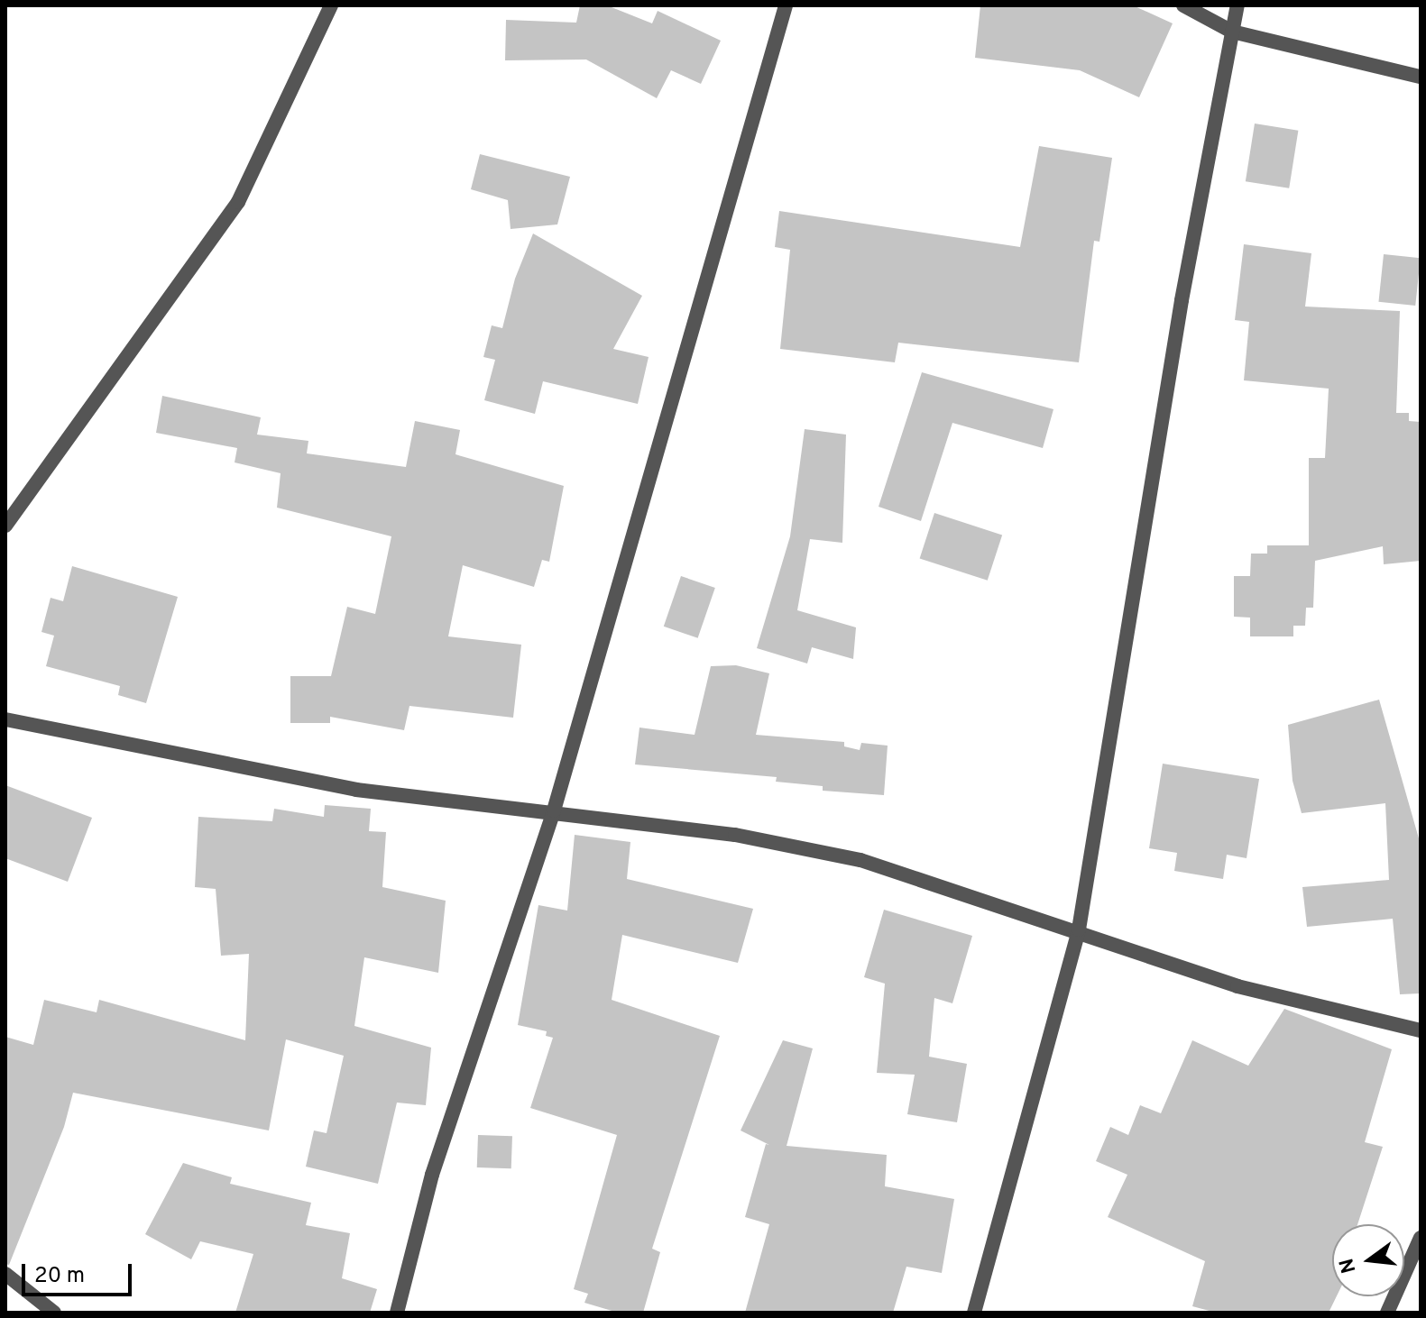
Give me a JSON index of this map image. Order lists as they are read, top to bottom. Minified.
{"scale_bar":"20 m","north":"left"}
